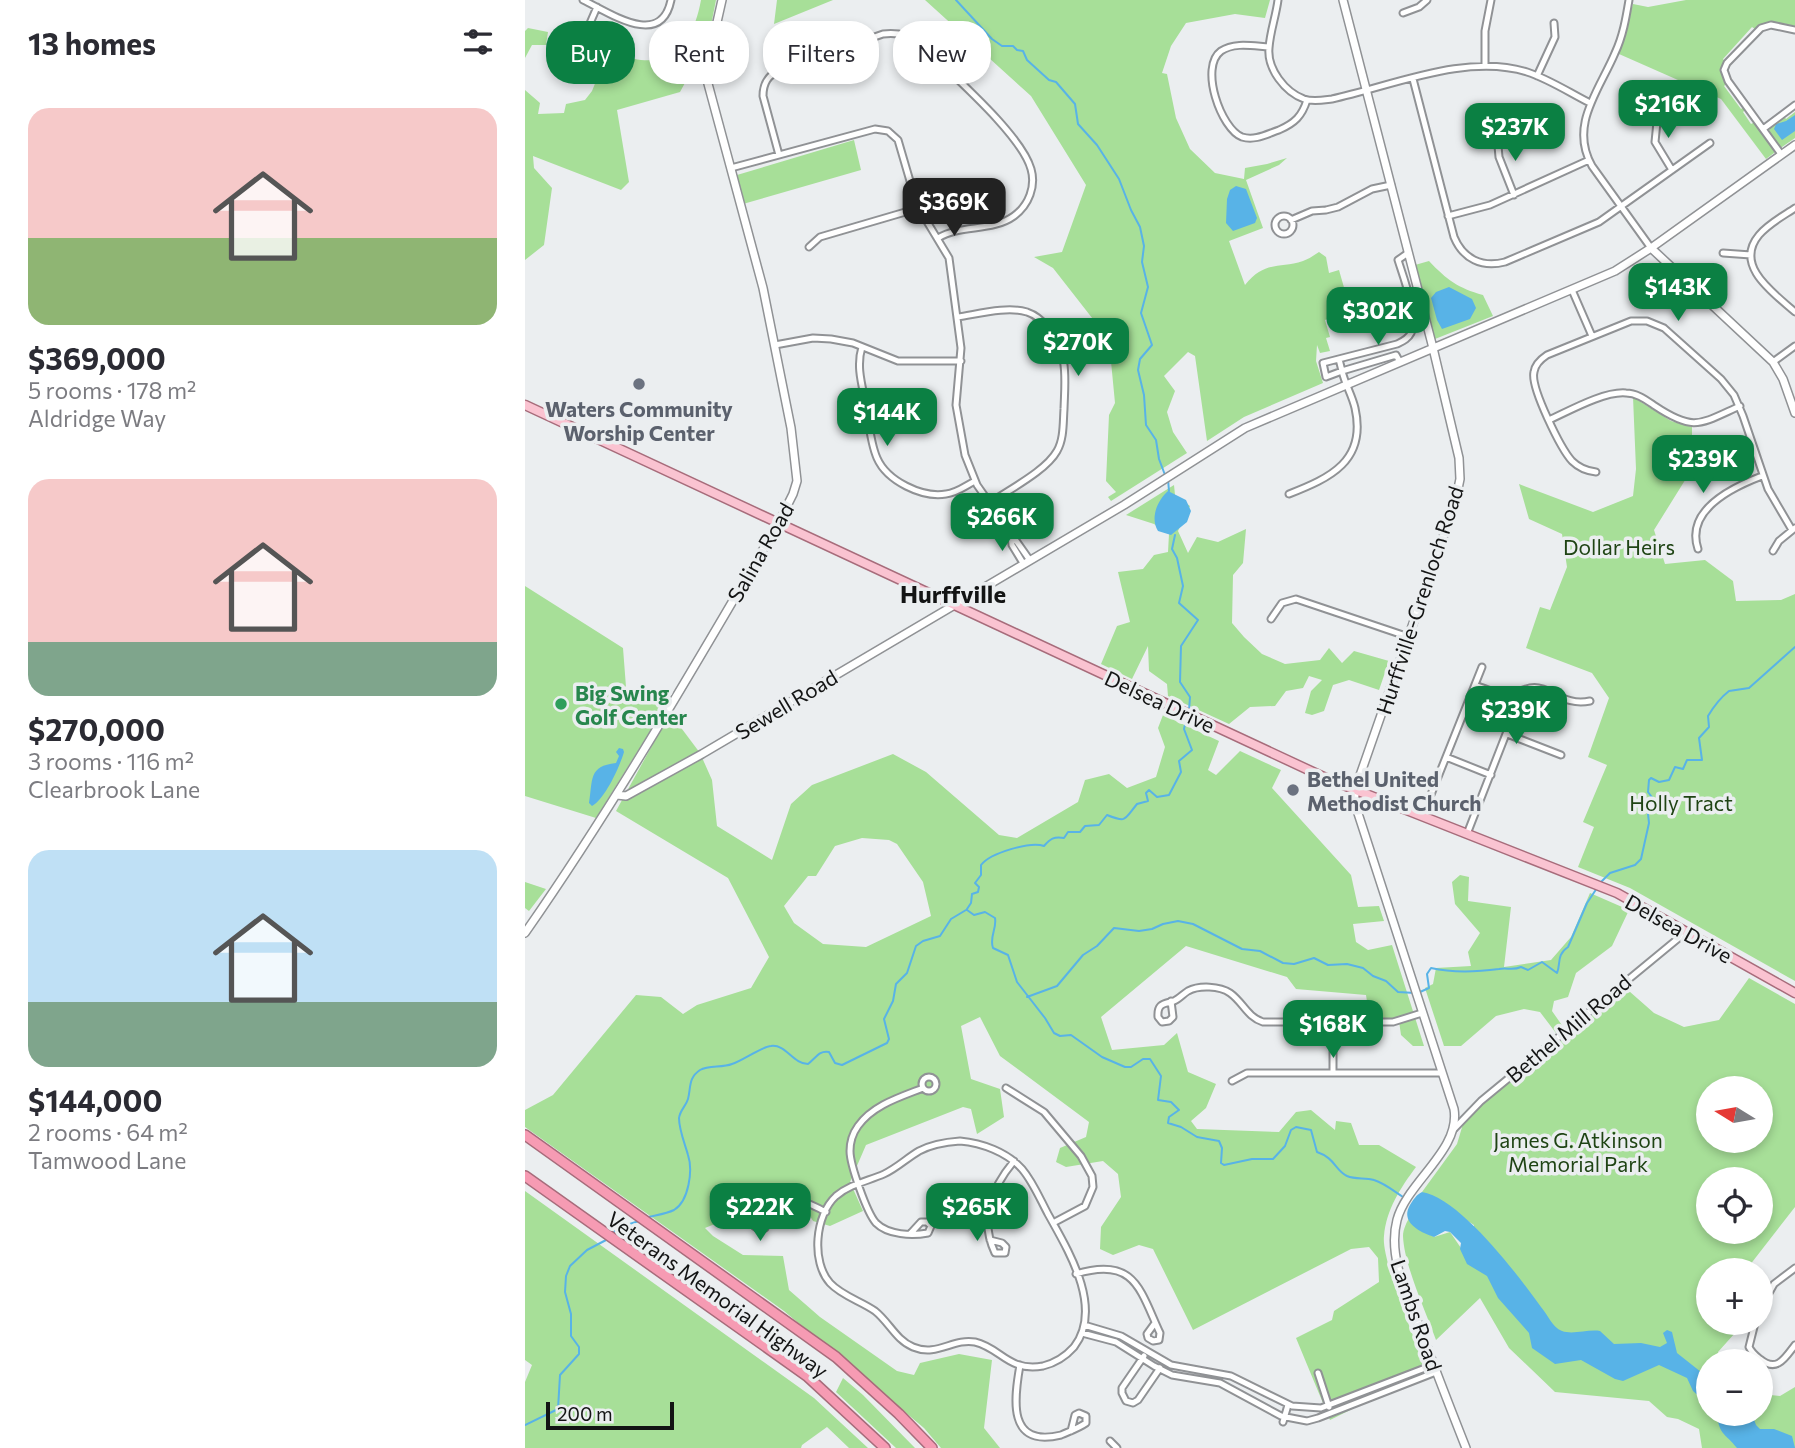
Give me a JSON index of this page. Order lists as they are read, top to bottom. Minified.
{"streets":{"highway":["Veterans Memorial Highway"],"main road":["Salina Road","Hurffville-Grenloch Road","Delsea Drive","Sewell Road","Lambs Road"],"street":["Bethel Mill Road"]},"crossings":[["Salina Road","Delsea Drive"],["Salina Road","Sewell Road"],["Hurffville-Grenloch Road","Delsea Drive"],["Hurffville-Grenloch Road","Sewell Road"],["Delsea Drive","Sewell Road"],["Delsea Drive","Bethel Mill Road"],["Bethel Mill Road","Lambs Road"]],"districts":["Hurffville"],"parks":["Dollar Heirs","Holly Tract","James G. Atkinson Memorial Park"],"places":["Waters Community Worship Center","Big Swing Golf Center","Bethel United Methodist Church"],"scale_bar":"200 m","north":"left","page":{"heading":"13 homes","chip":["Buy","Rent","Filters","New"],"price":["$216K","$237K","$369K","$143K","$302K","$270K","$144K","$239K","$266K","$239K","$168K","$222K","$265K"],"list":[{"name":"$369,000","note":"5 rooms · 178 m² · Aldridge Way"},{"name":"$270,000","note":"3 rooms · 116 m² · Clearbrook Lane"},{"name":"$144,000","note":"2 rooms · 64 m² · Tamwood Lane"}],"map_buttons":["+","−"],"scale":"200 m"}}
